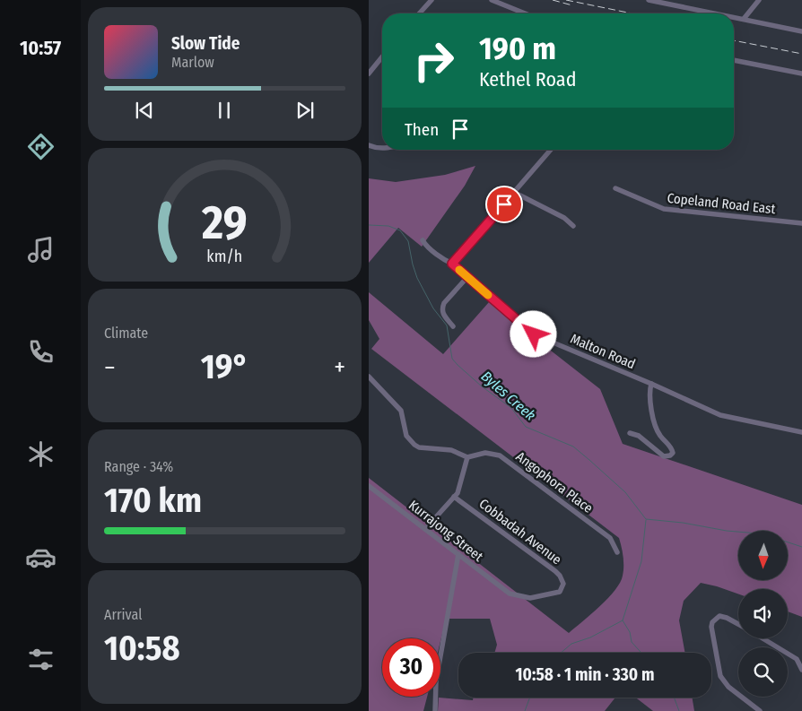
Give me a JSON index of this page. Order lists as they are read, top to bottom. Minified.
{"streets":{"street":["Copeland Road East","Malton Road","Angophora Place","Kurrajong Street","Cobbadah Avenue"]},"crossings":[["Kurrajong Street","Cobbadah Avenue"]],"water":["Byles Creek"],"north":"bottom","page":{"tabs":"10:57","turn":["190 m","Kethel Road"],"song":["Slow Tide","Marlow"],"then":"Then","tile":["Climate",["Range · 34%","170 km"],["Arrival","10:58"]],"heat":["−","19°","+"],"limit":"30","trip":"10:58 · 1 min · 330 m","gauge":["29","km/h"]}}
